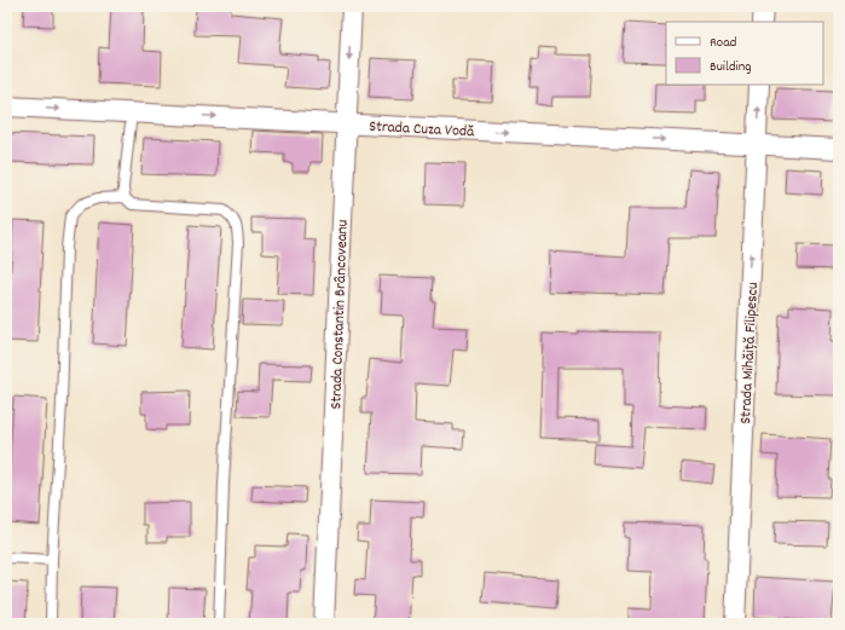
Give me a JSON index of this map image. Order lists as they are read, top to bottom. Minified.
{"streets":{"street":["Strada Cuza Vodă","Strada Constantin Brâncoveanu","Strada Mihăiță Filipescu"]},"crossings":[["Strada Cuza Vodă","Strada Constantin Brâncoveanu"],["Strada Cuza Vodă","Strada Mihăiță Filipescu"]],"one_way":["Strada Cuza Vodă","Strada Mihăiță Filipescu"],"legend":["Road","Building"]}
